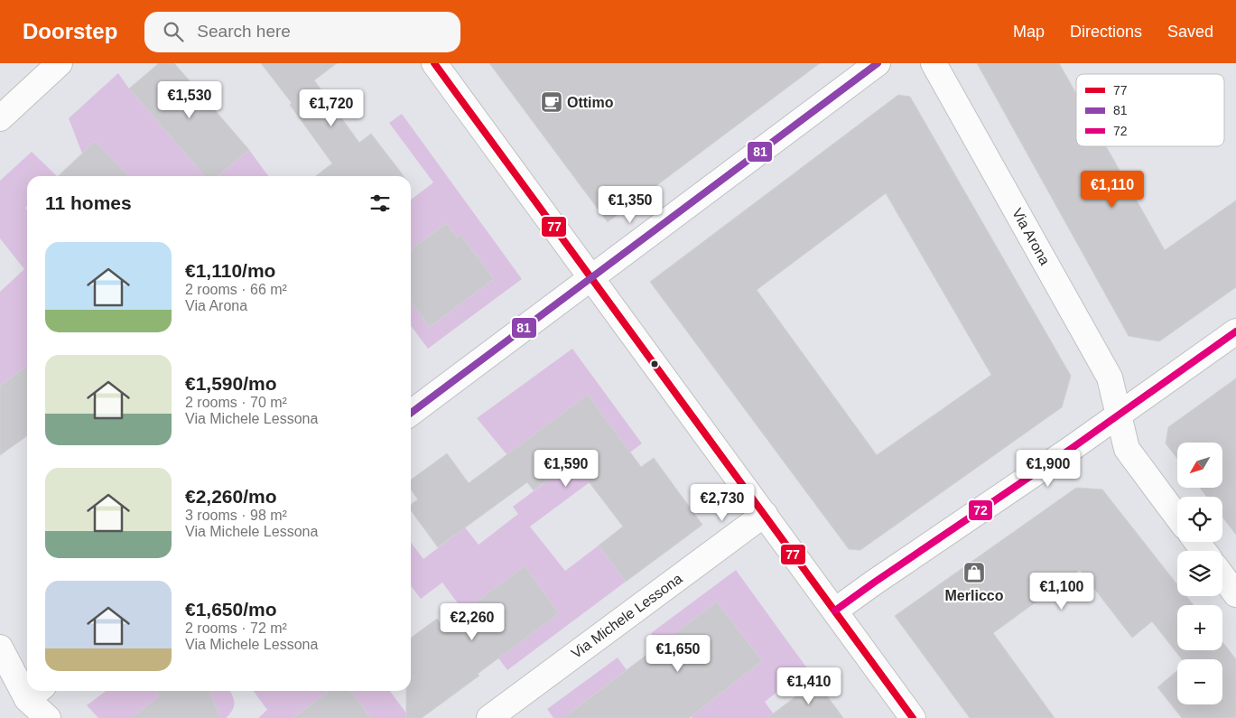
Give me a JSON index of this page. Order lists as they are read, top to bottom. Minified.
{"streets":{"street":["Via Arona","Via Michele Lessona"]},"places":{"cafe":["Ottimo"],"shop":["Merlicco"]},"lines":["transit line 77","transit line 81","transit line 72"],"legend":["77","81","72"],"north":"bottom left","page":{"header":"Doorstep","search":"Search here","nav":["Map","Directions","Saved"],"price":["€1,530","€1,720","€1,110","€1,350","€1,590","€1,900","€2,730","€1,100","€2,260","€1,650","€1,410"],"heading":"11 homes","list":[{"name":"€1,110/mo","note":"2 rooms · 66 m² · Via Arona"},{"name":"€1,590/mo","note":"2 rooms · 70 m² · Via Michele Lessona"},{"name":"€2,260/mo","note":"3 rooms · 98 m² · Via Michele Lessona"},{"name":"€1,650/mo","note":"2 rooms · 72 m² · Via Michele Lessona"}],"map_buttons":["+","−"]}}
